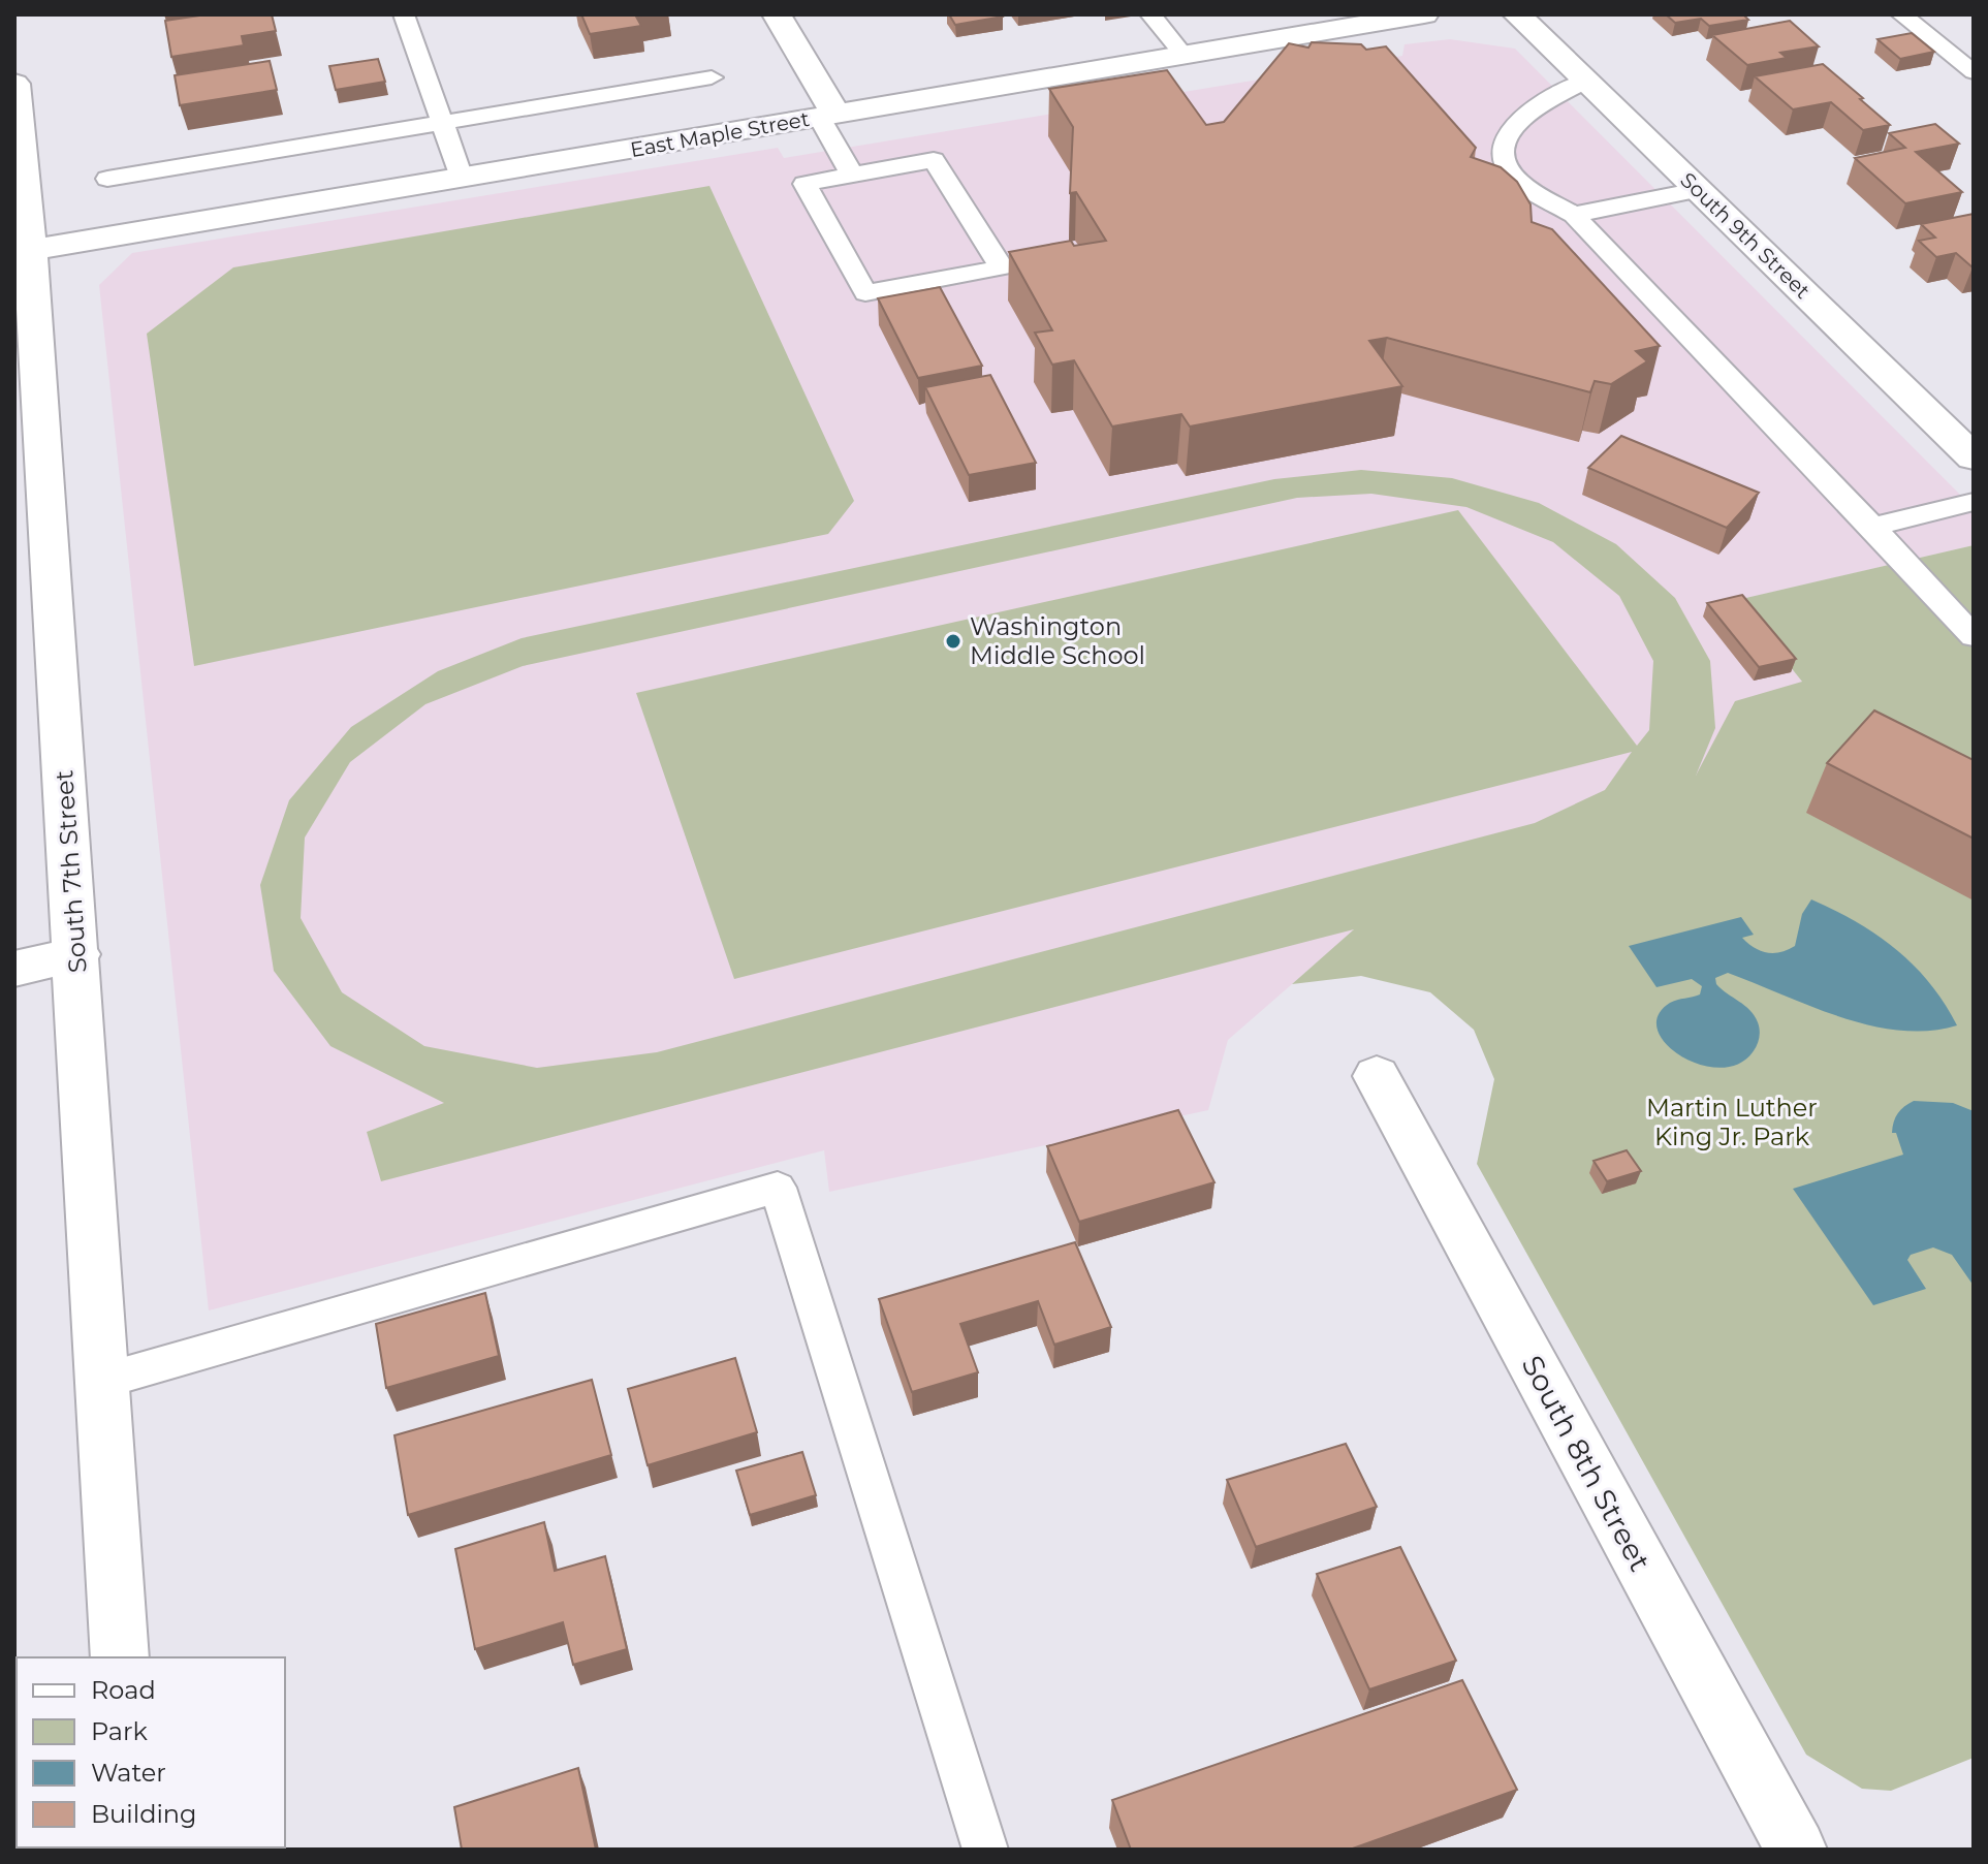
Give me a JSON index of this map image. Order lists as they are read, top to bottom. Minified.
{"streets":{"street":["East Maple Street","South 9th Street","South 7th Street","South 8th Street"]},"crossings":[["East Maple Street","South 7th Street"]],"parks":["Martin Luther King Jr. Park"],"places":["Washington Middle School"],"legend":["Road","Park","Water","Building"]}
